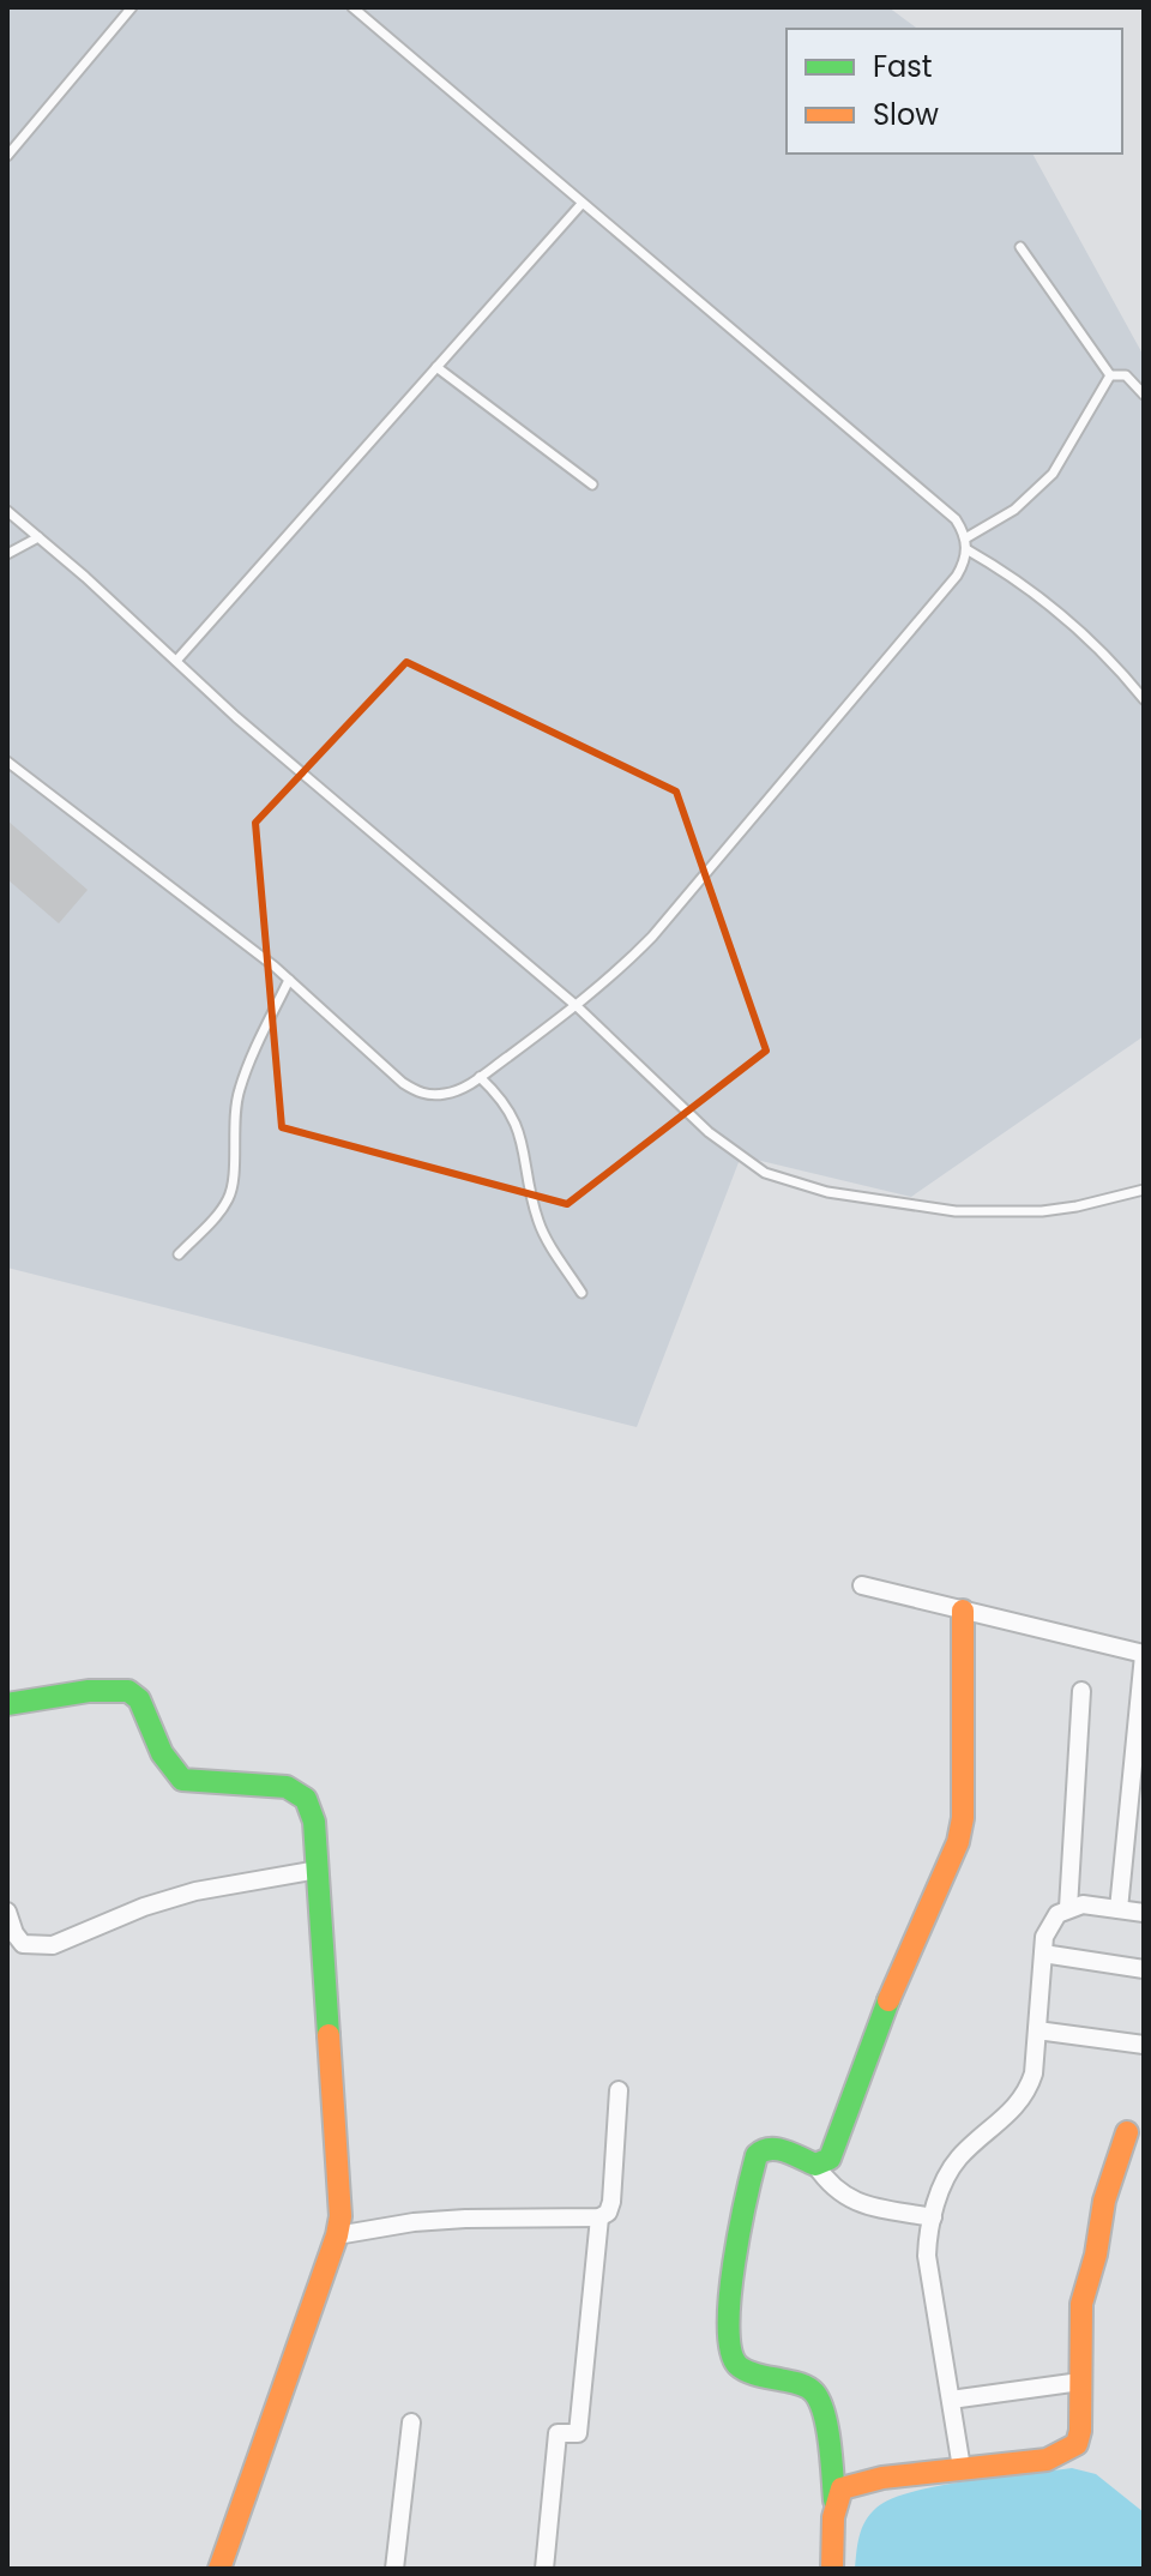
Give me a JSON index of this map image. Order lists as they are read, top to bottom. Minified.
{"legend":["Fast","Slow"]}
